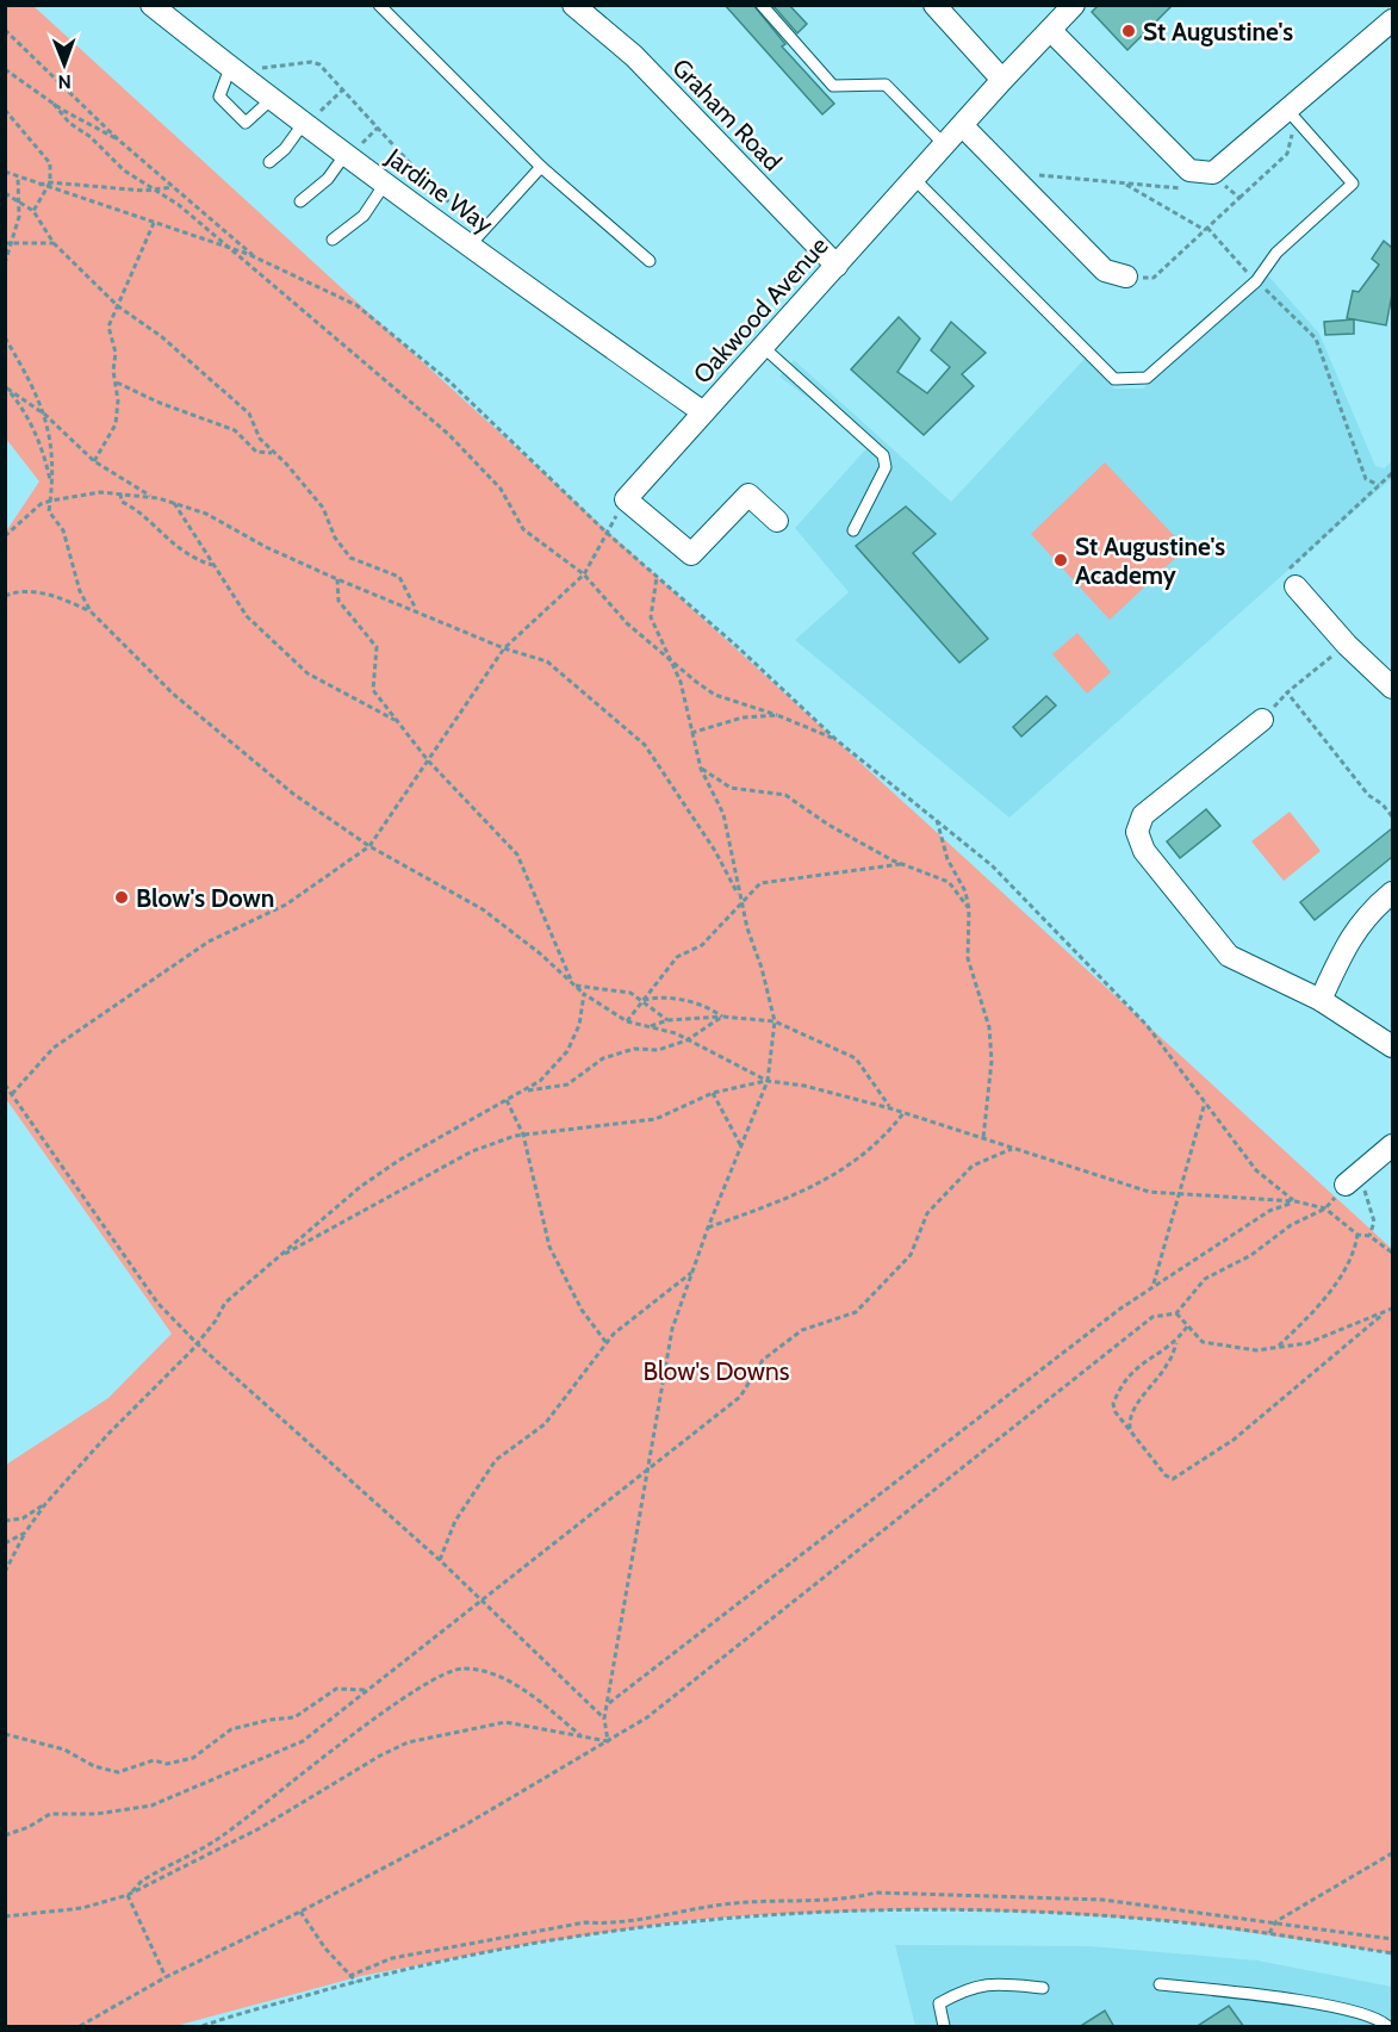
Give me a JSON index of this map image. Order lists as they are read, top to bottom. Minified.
{"streets":{"street":["Graham Road","Jardine Way","Oakwood Avenue"]},"crossings":[["Graham Road","Oakwood Avenue"],["Jardine Way","Oakwood Avenue"]],"parks":["Blow's Downs"],"places":["St Augustine's","St Augustine's Academy","Blow's Down"],"north":"bottom"}
